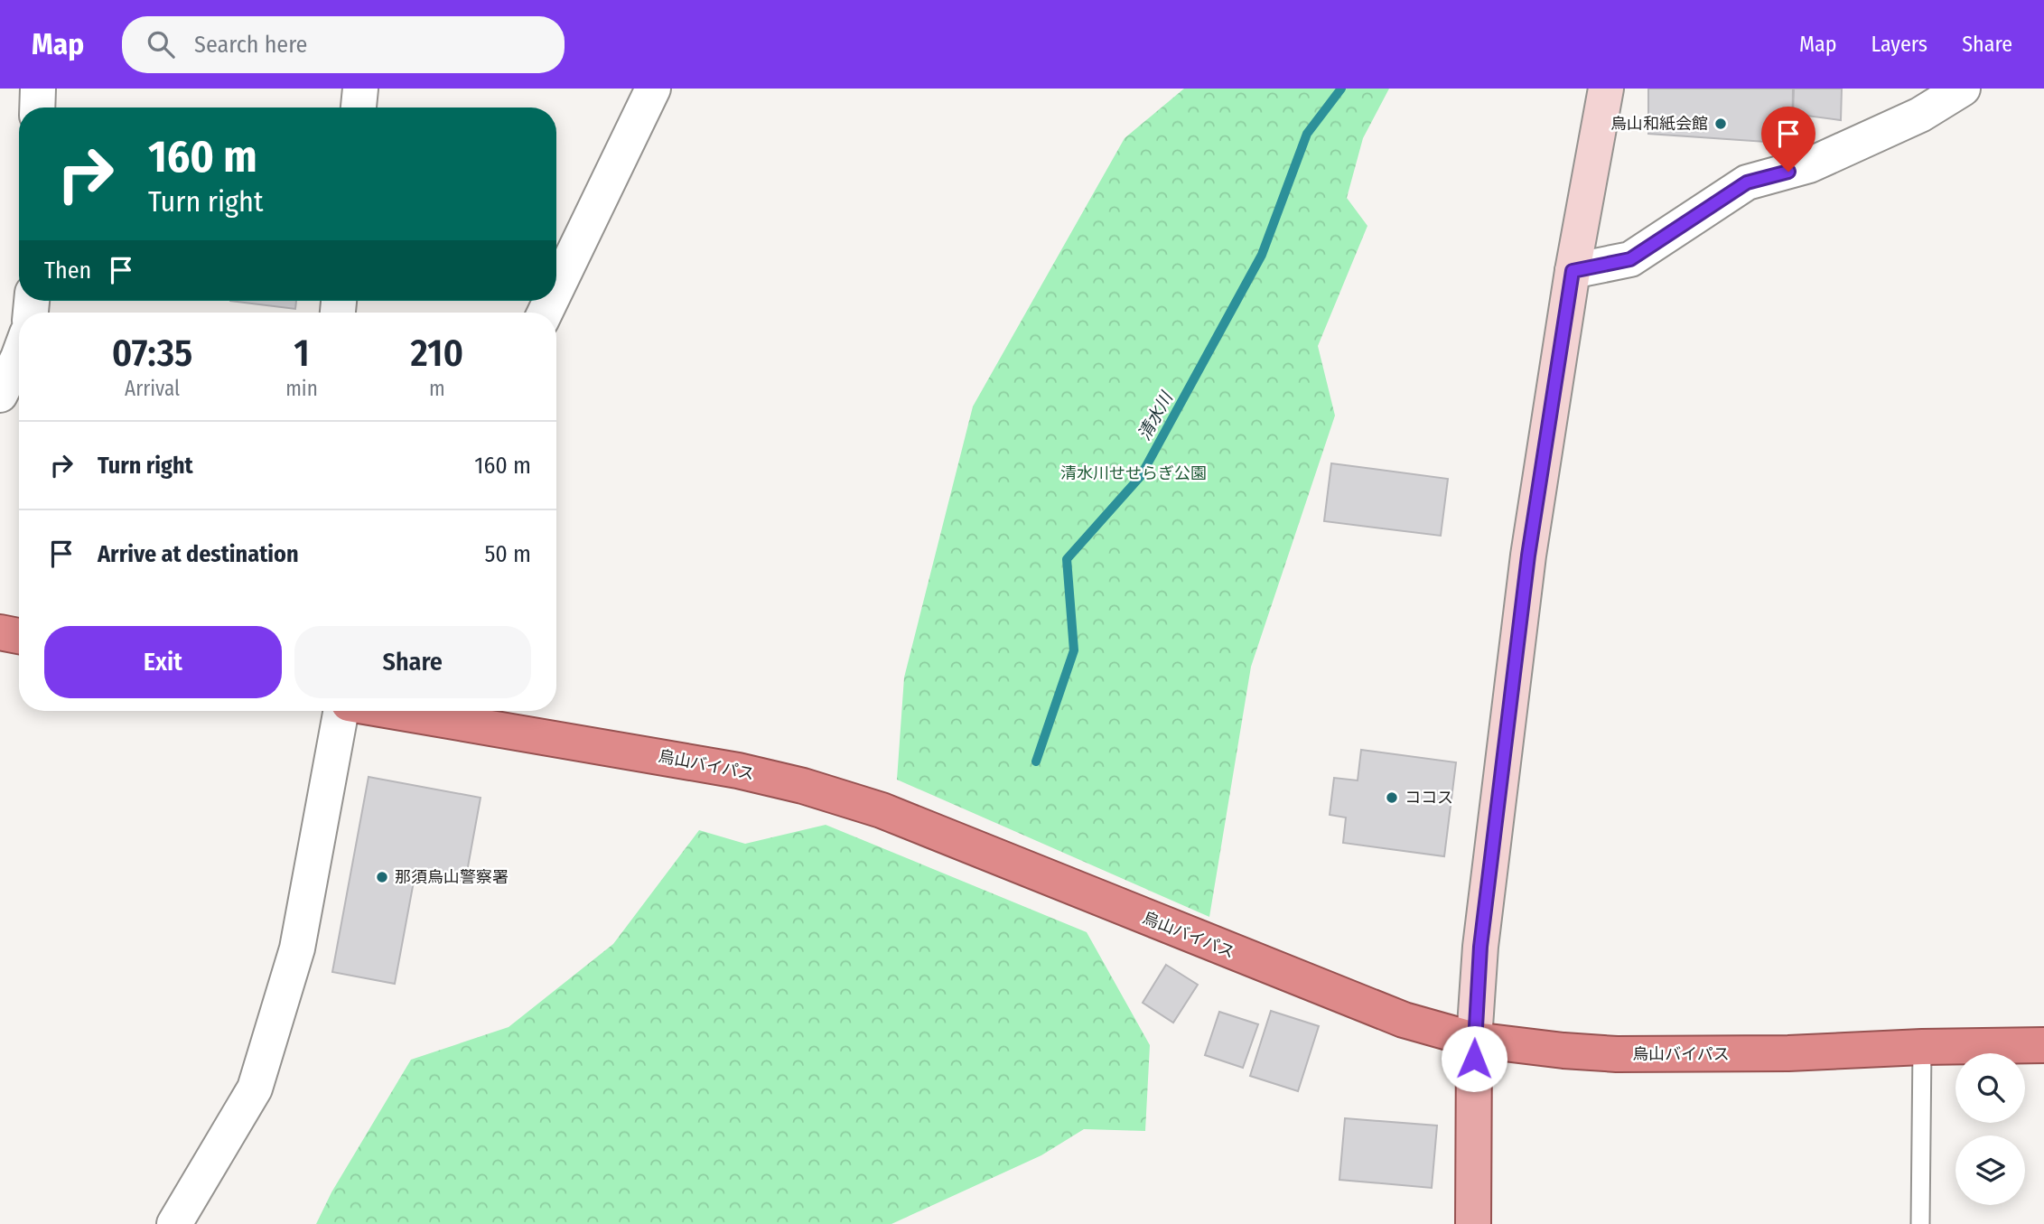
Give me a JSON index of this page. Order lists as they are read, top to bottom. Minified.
{"streets":{"highway":["烏山バイパス"]},"water":["清水川"],"parks":["清水川せせらぎ公園"],"places":["烏山和紙会館","ココス","那須烏山警察署"],"page":{"header":"Map","search":"Search here","nav":["Map","Layers","Share"],"turn":["160 m","Turn right"],"then":"Then","eta":["07:35","Arrival","1","min","210","m"],"list":[{"name":"Turn right","value":"160 m"},{"name":"Arrive at destination","value":"50 m"}],"buttons":["Exit","Share"]}}
